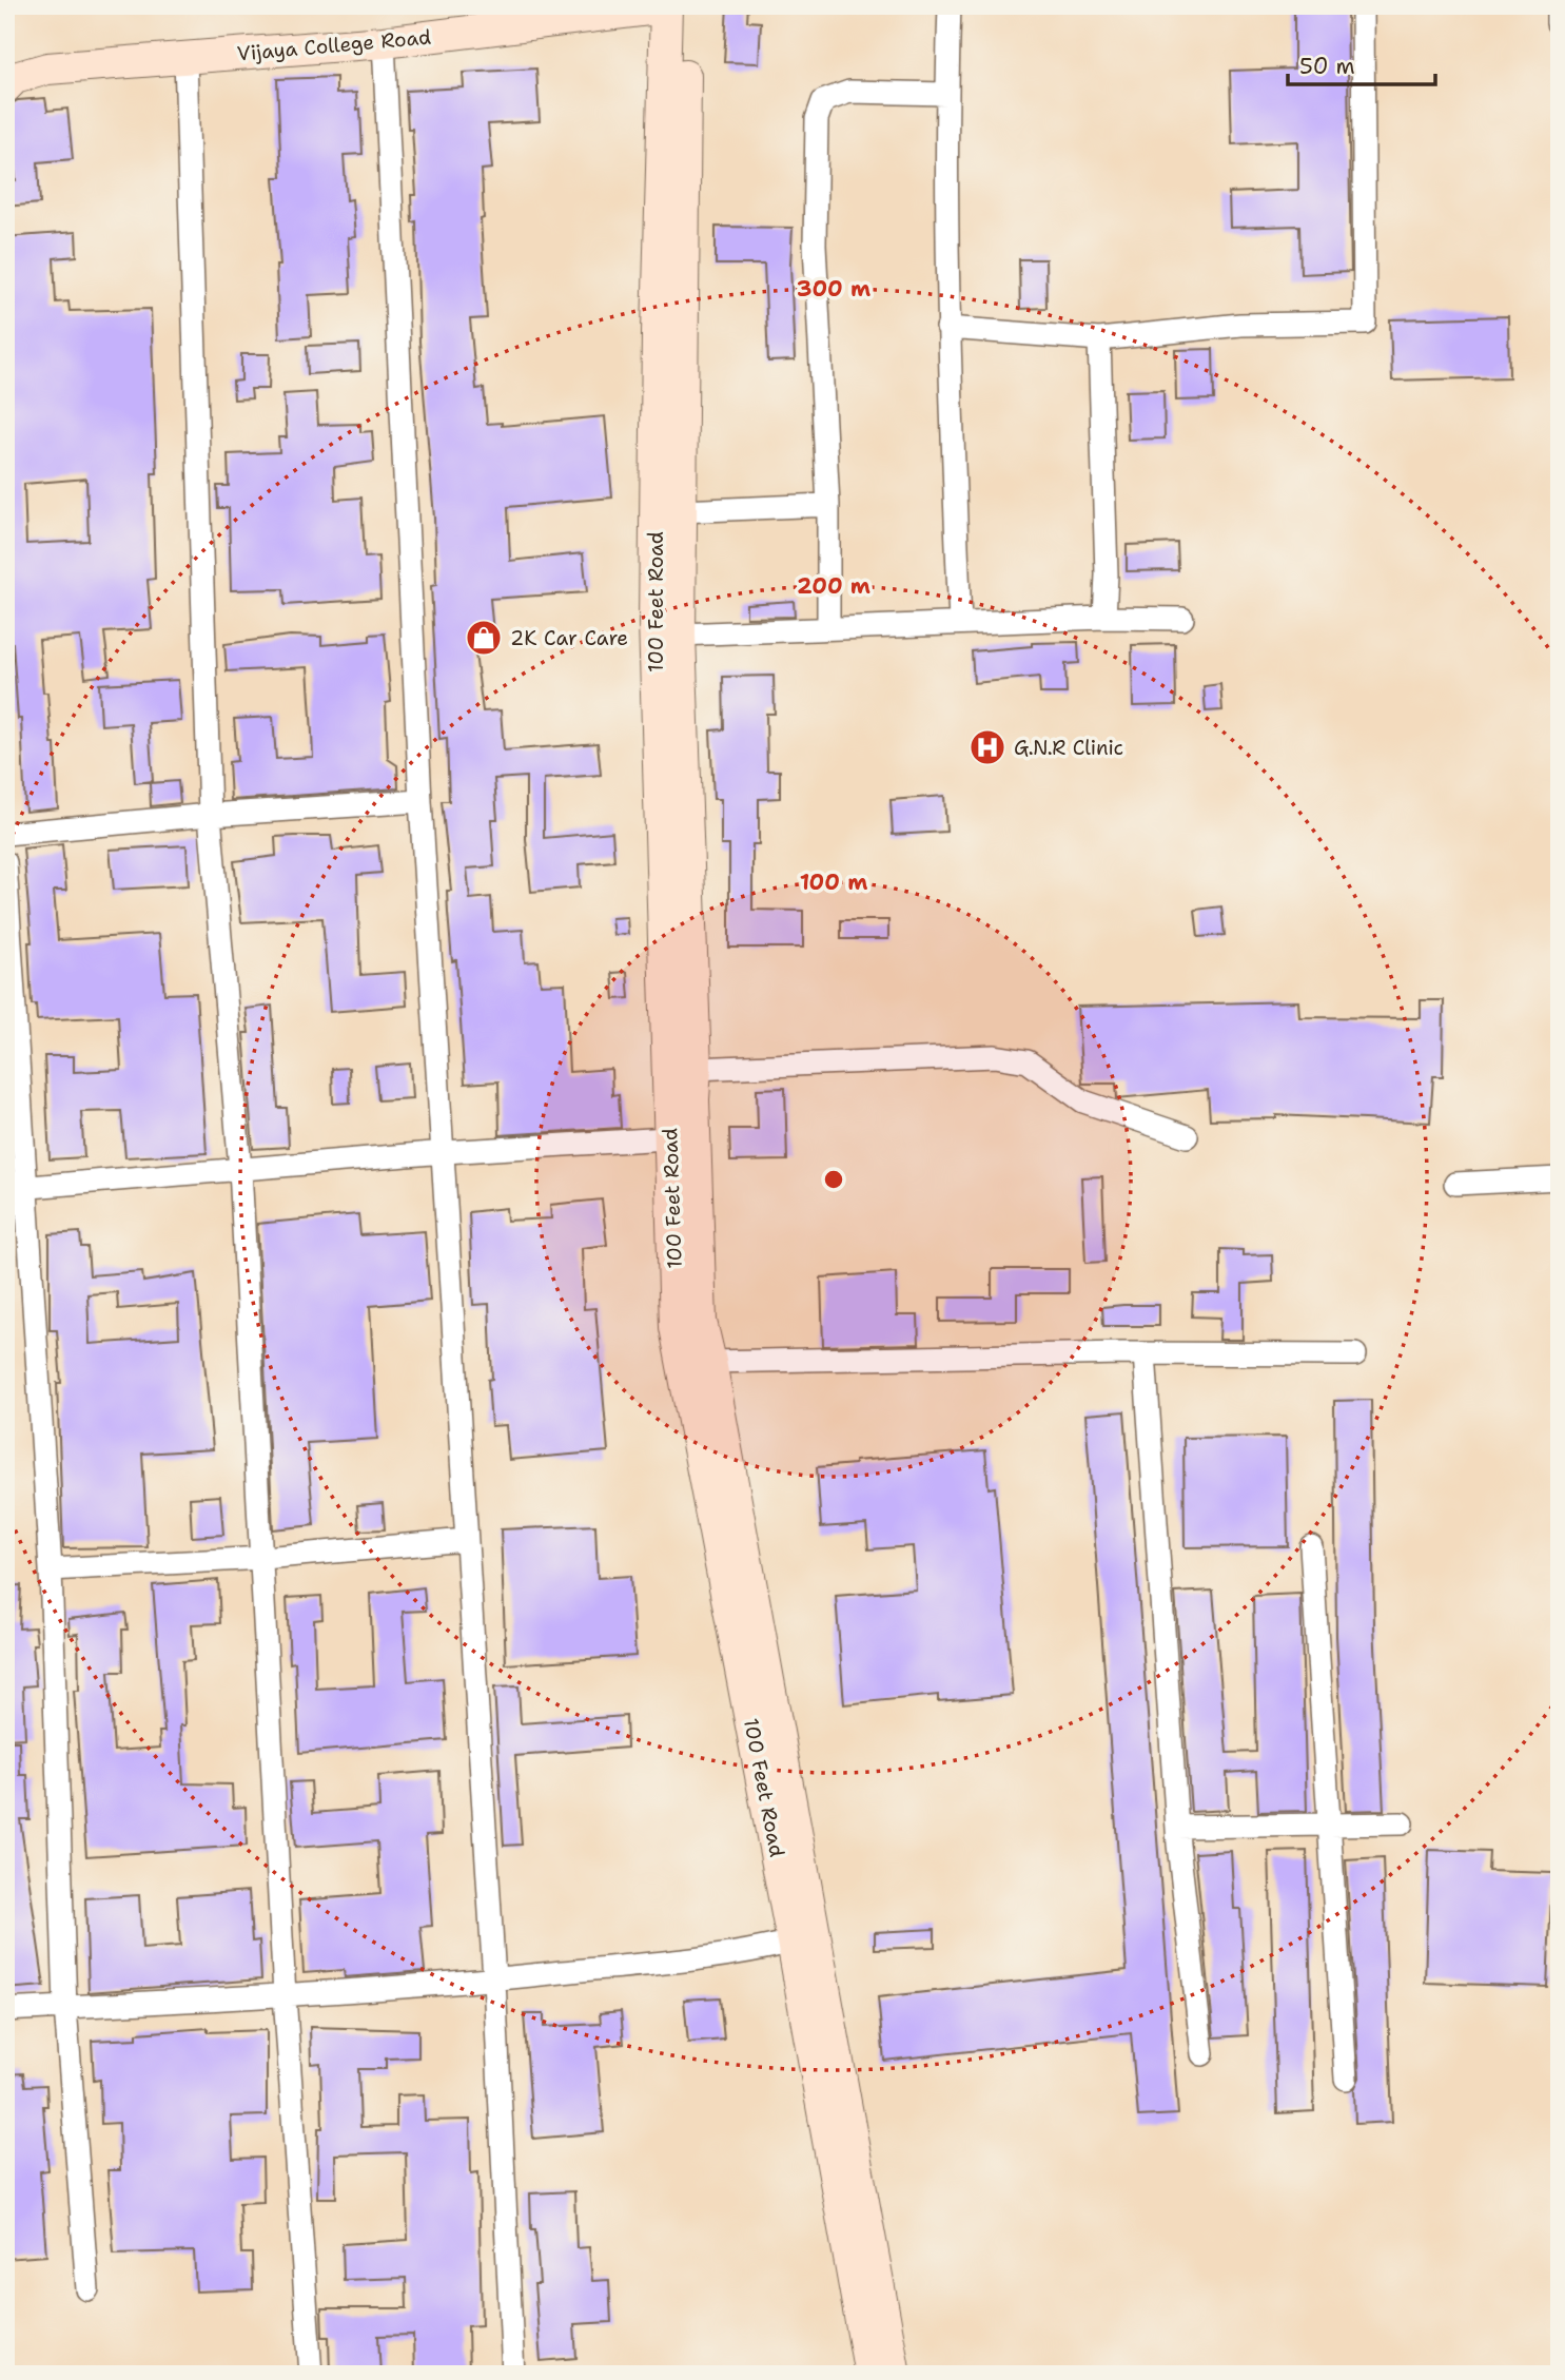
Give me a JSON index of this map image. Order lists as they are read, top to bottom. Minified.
{"streets":{"street":["Vijaya College Road","100 Feet Road"]},"crossings":[["Vijaya College Road","100 Feet Road"]],"places":{"shop":["2K Car Care"],"hospital":["G.N.R Clinic"]},"scale_bar":"50 m","rings":["300 m","200 m","100 m"]}
